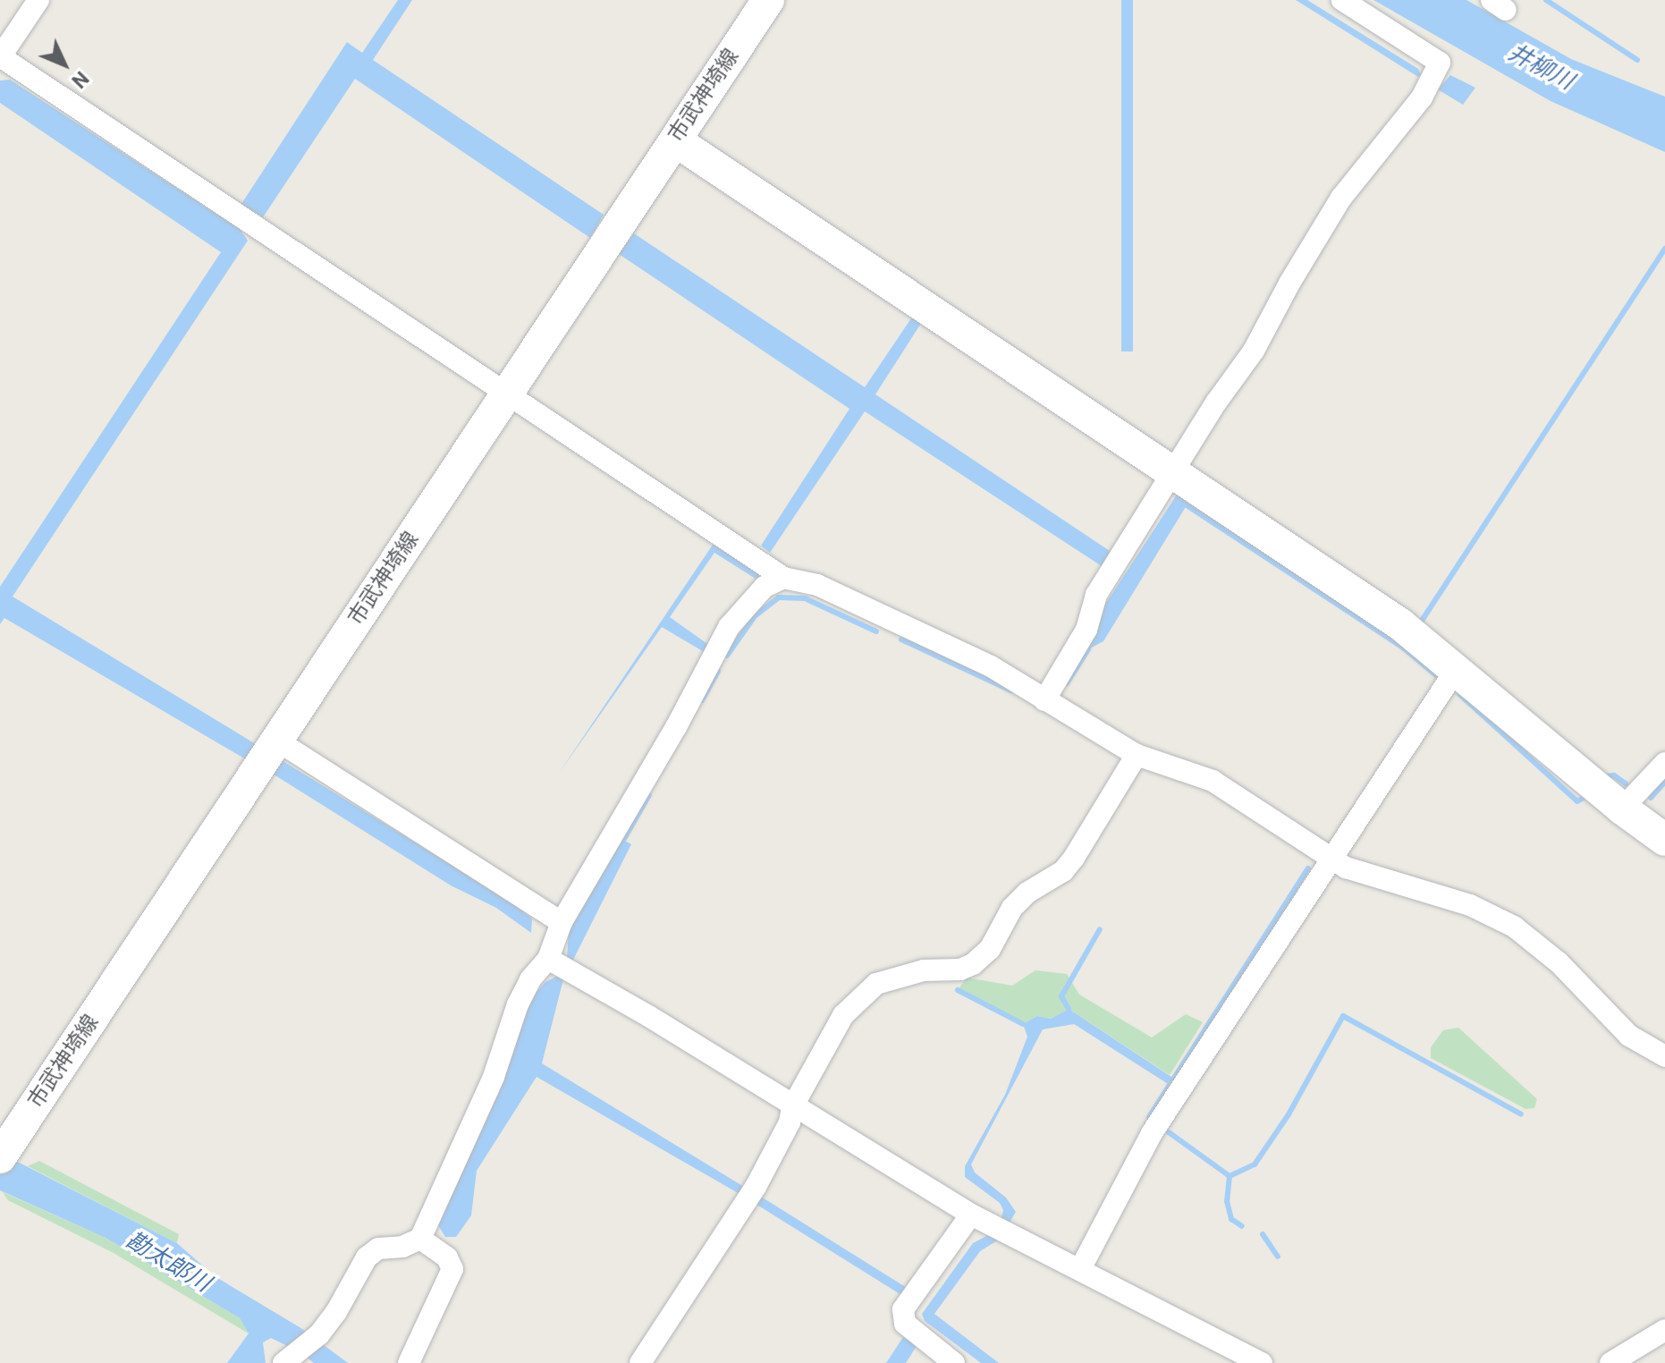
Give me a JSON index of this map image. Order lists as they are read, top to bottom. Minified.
{"streets":{"main road":["市武神埼線"]},"water":["井柳川","勘太郎川"],"north":"bottom right"}
